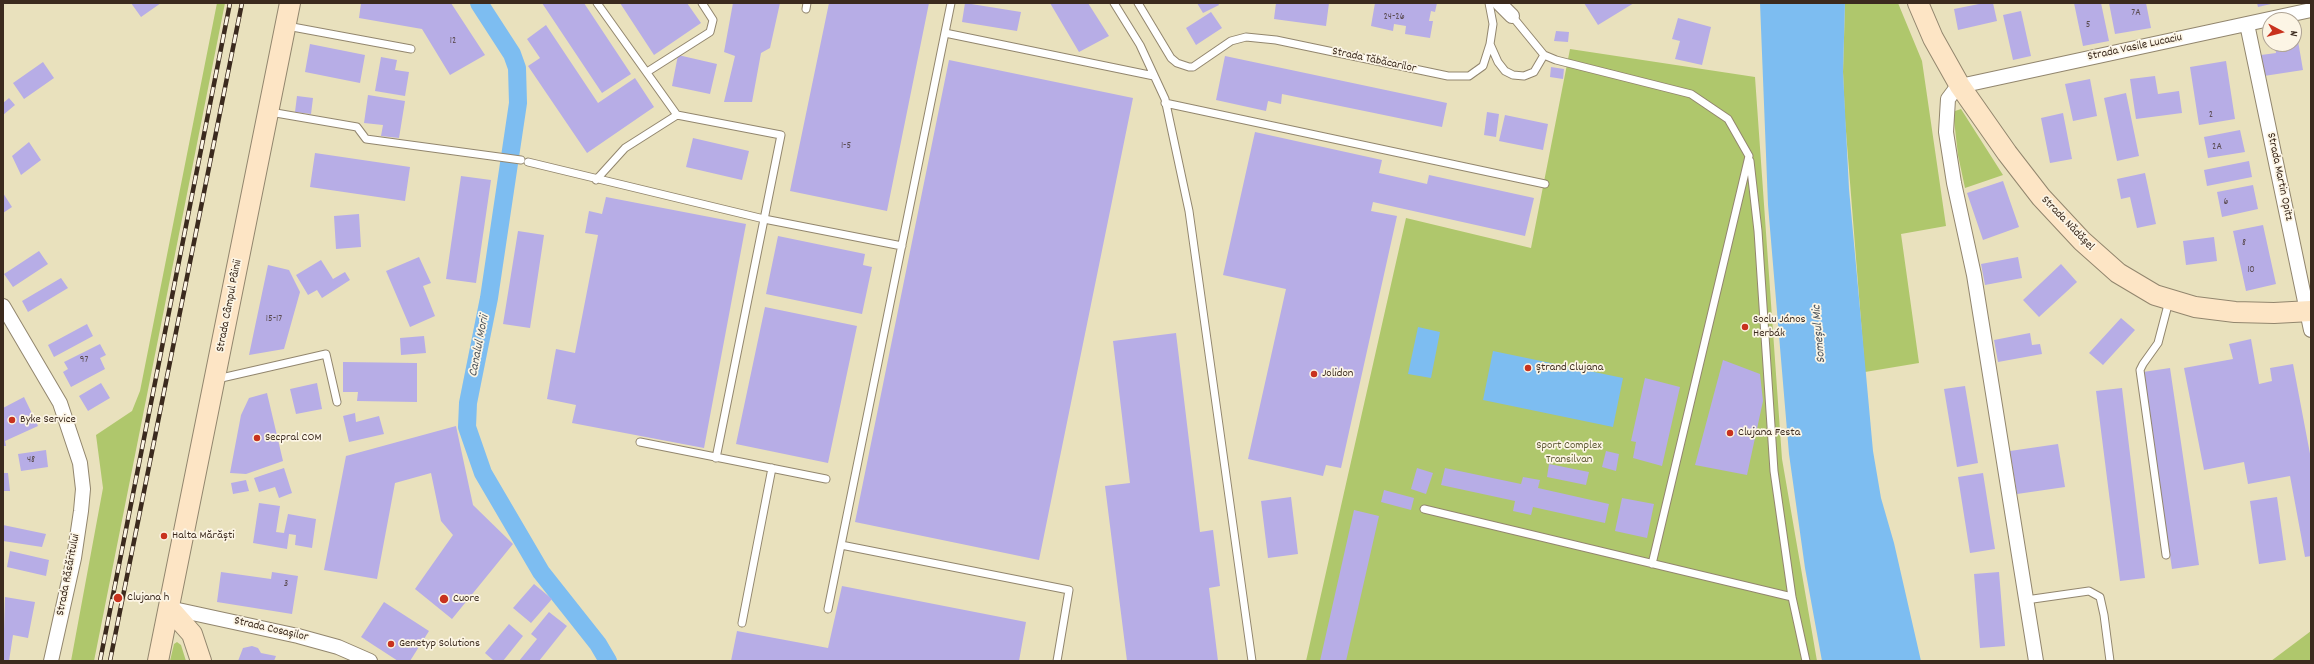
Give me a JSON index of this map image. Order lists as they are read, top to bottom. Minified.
{"streets":{"street":["Strada Vasile Lucaciu","Strada Martin Opitz","Strada Nădășel","Strada Câmpul Pâinii","Strada Răsăritului","Strada Cosașilor"],"lane":["Strada Tăbăcarilor"]},"crossings":[["Strada Vasile Lucaciu","Strada Martin Opitz"],["Strada Vasile Lucaciu","Strada Nădășel"],["Strada Martin Opitz","Strada Nădășel"],["Strada Câmpul Pâinii","Strada Cosașilor"]],"water":["Someșul Mic","Canalul Morii"],"parks":["Sport Complex Transilvan"],"places":["Soclu János Herbák","Ștrand Clujana","Jolidon","Byke Service","Clujana Festa","Secpral COM","Halta Mărăști","Clujana h","Cuore","Genetyp Solutions"],"house_numbers":["7A","24-26","5","12","2","1-5","2A","6","8","10","15-17","97","48","3"],"north":"right"}
